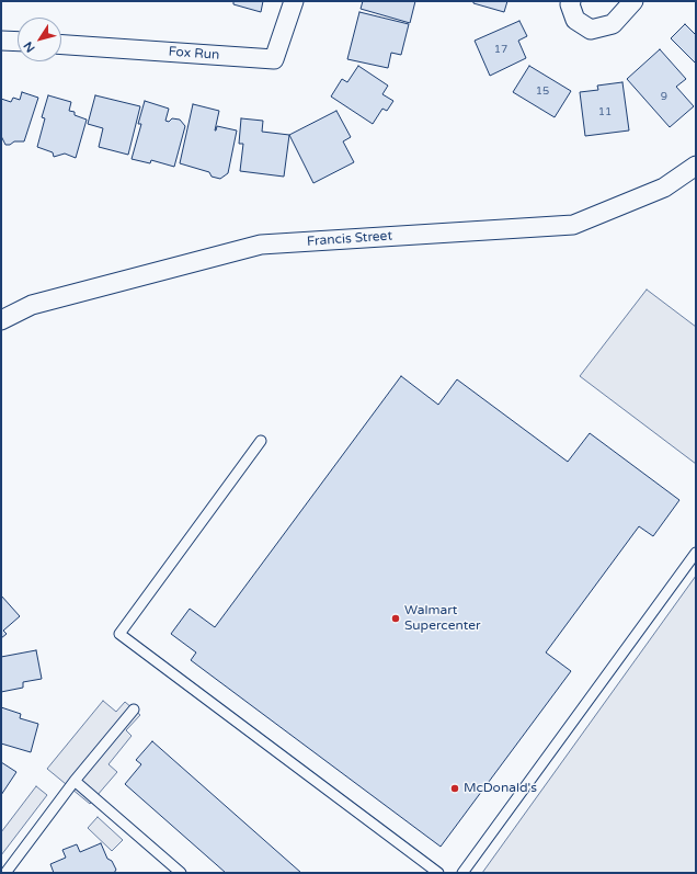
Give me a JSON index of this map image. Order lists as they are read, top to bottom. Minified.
{"streets":{"street":["Fox Run","Francis Street"]},"places":["Walmart Supercenter","McDonald's"],"house_numbers":["17","15","9","11"],"north":"bottom left"}
